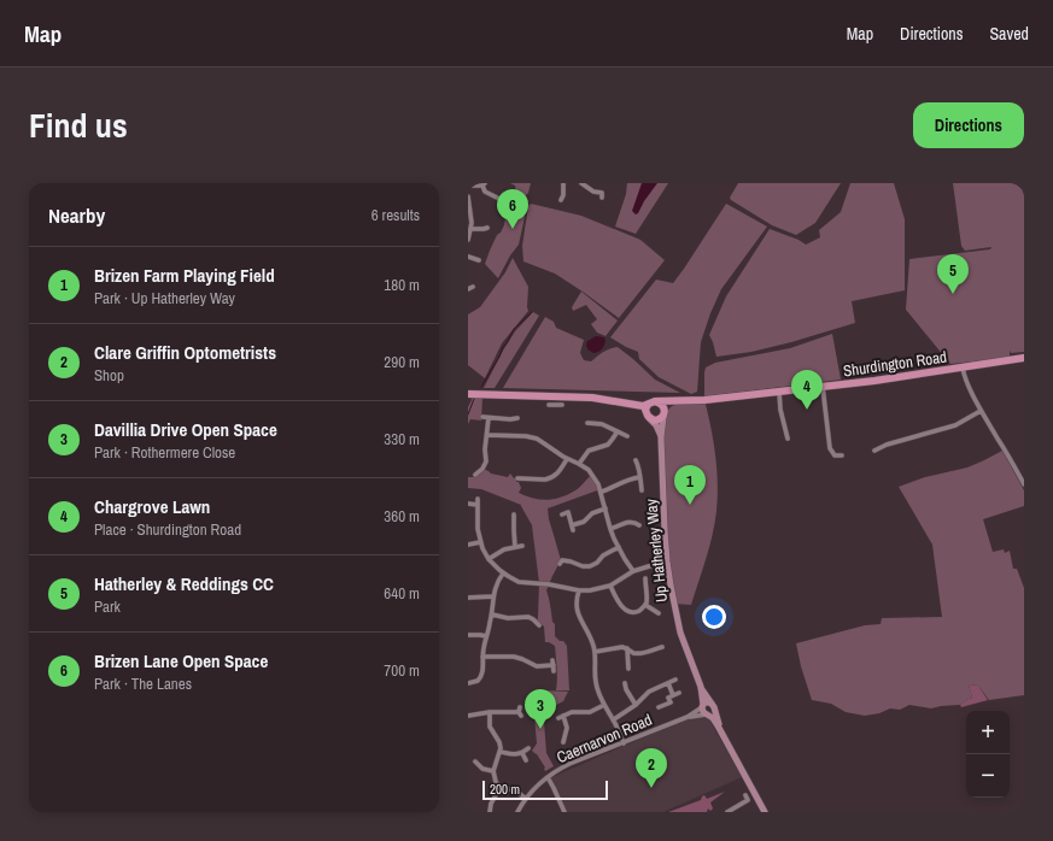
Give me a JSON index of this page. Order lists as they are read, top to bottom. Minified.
{"streets":{"main road":["Shurdington Road"],"street":["Up Hatherley Way","Caernarvon Road"]},"crossings":[["Shurdington Road","Up Hatherley Way"],["Up Hatherley Way","Caernarvon Road"]],"scale_bar":"200 m","page":{"header":"Map","nav":["Map","Directions","Saved"],"title":"Find us","buttons":"Directions","heading":["Nearby","6 results"],"pins":["6","5","4","1","3","2"],"list":[{"mark":"1","name":"Brizen Farm Playing Field","note":"Park · Up Hatherley Way","value":"180 m"},{"mark":"2","name":"Clare Griffin Optometrists","note":"Shop","value":"290 m"},{"mark":"3","name":"Davillia Drive Open Space","note":"Park · Rothermere Close","value":"330 m"},{"mark":"4","name":"Chargrove Lawn","note":"Place · Shurdington Road","value":"360 m"},{"mark":"5","name":"Hatherley & Reddings CC","note":"Park","value":"640 m"},{"mark":"6","name":"Brizen Lane Open Space","note":"Park · The Lanes","value":"700 m"}],"map_buttons":["+","−"],"scale":"200 m"}}
